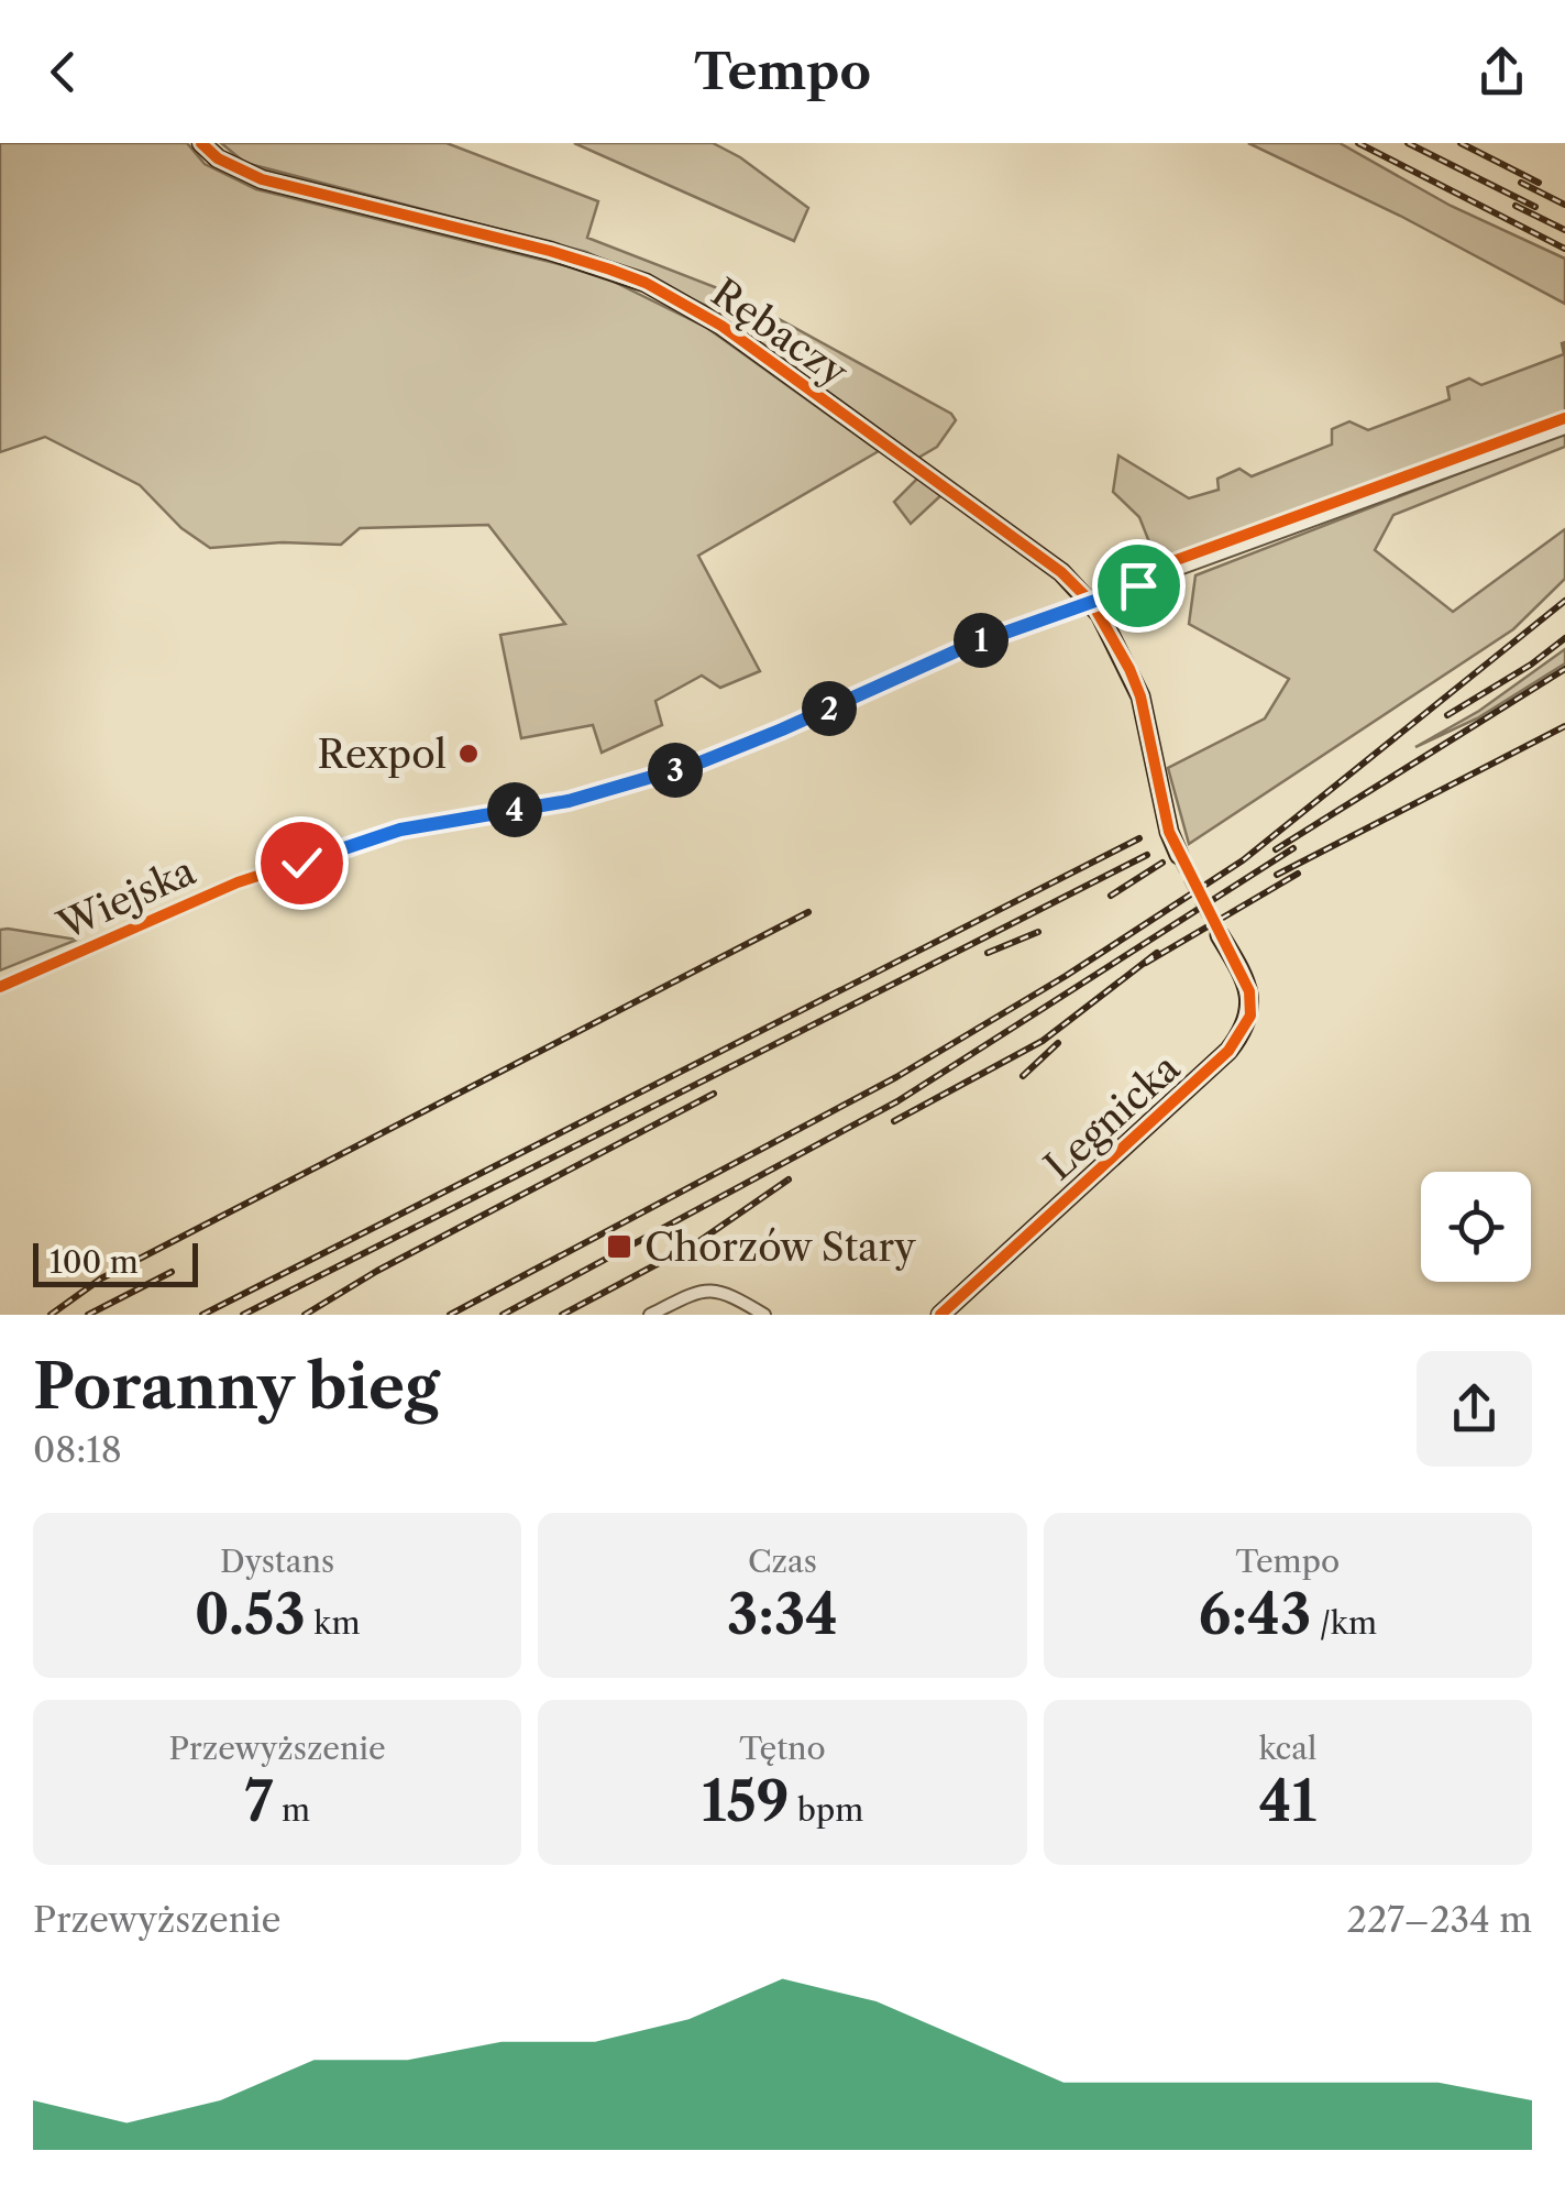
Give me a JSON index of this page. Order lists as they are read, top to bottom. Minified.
{"streets":{"street":["Rębaczy","Wiejska","Legnicka"]},"crossings":[["Rębaczy","Wiejska"]],"places":{"other":["Rexpol"],"transit":["Chorzów Stary"]},"scale_bar":"100 m","page":{"header":"Tempo","pins":["1","2","3","4"],"scale":"100 m","heading":["Poranny bieg","08:18"],"stats":[["Dystans","0.53 km"],["Czas","3:34"],["Tempo","6:43 /km"],["Przewyższenie","7 m"],["Tętno","159 bpm"],["kcal","41"]],"chart":["Przewyższenie","227–234 m"]}}
